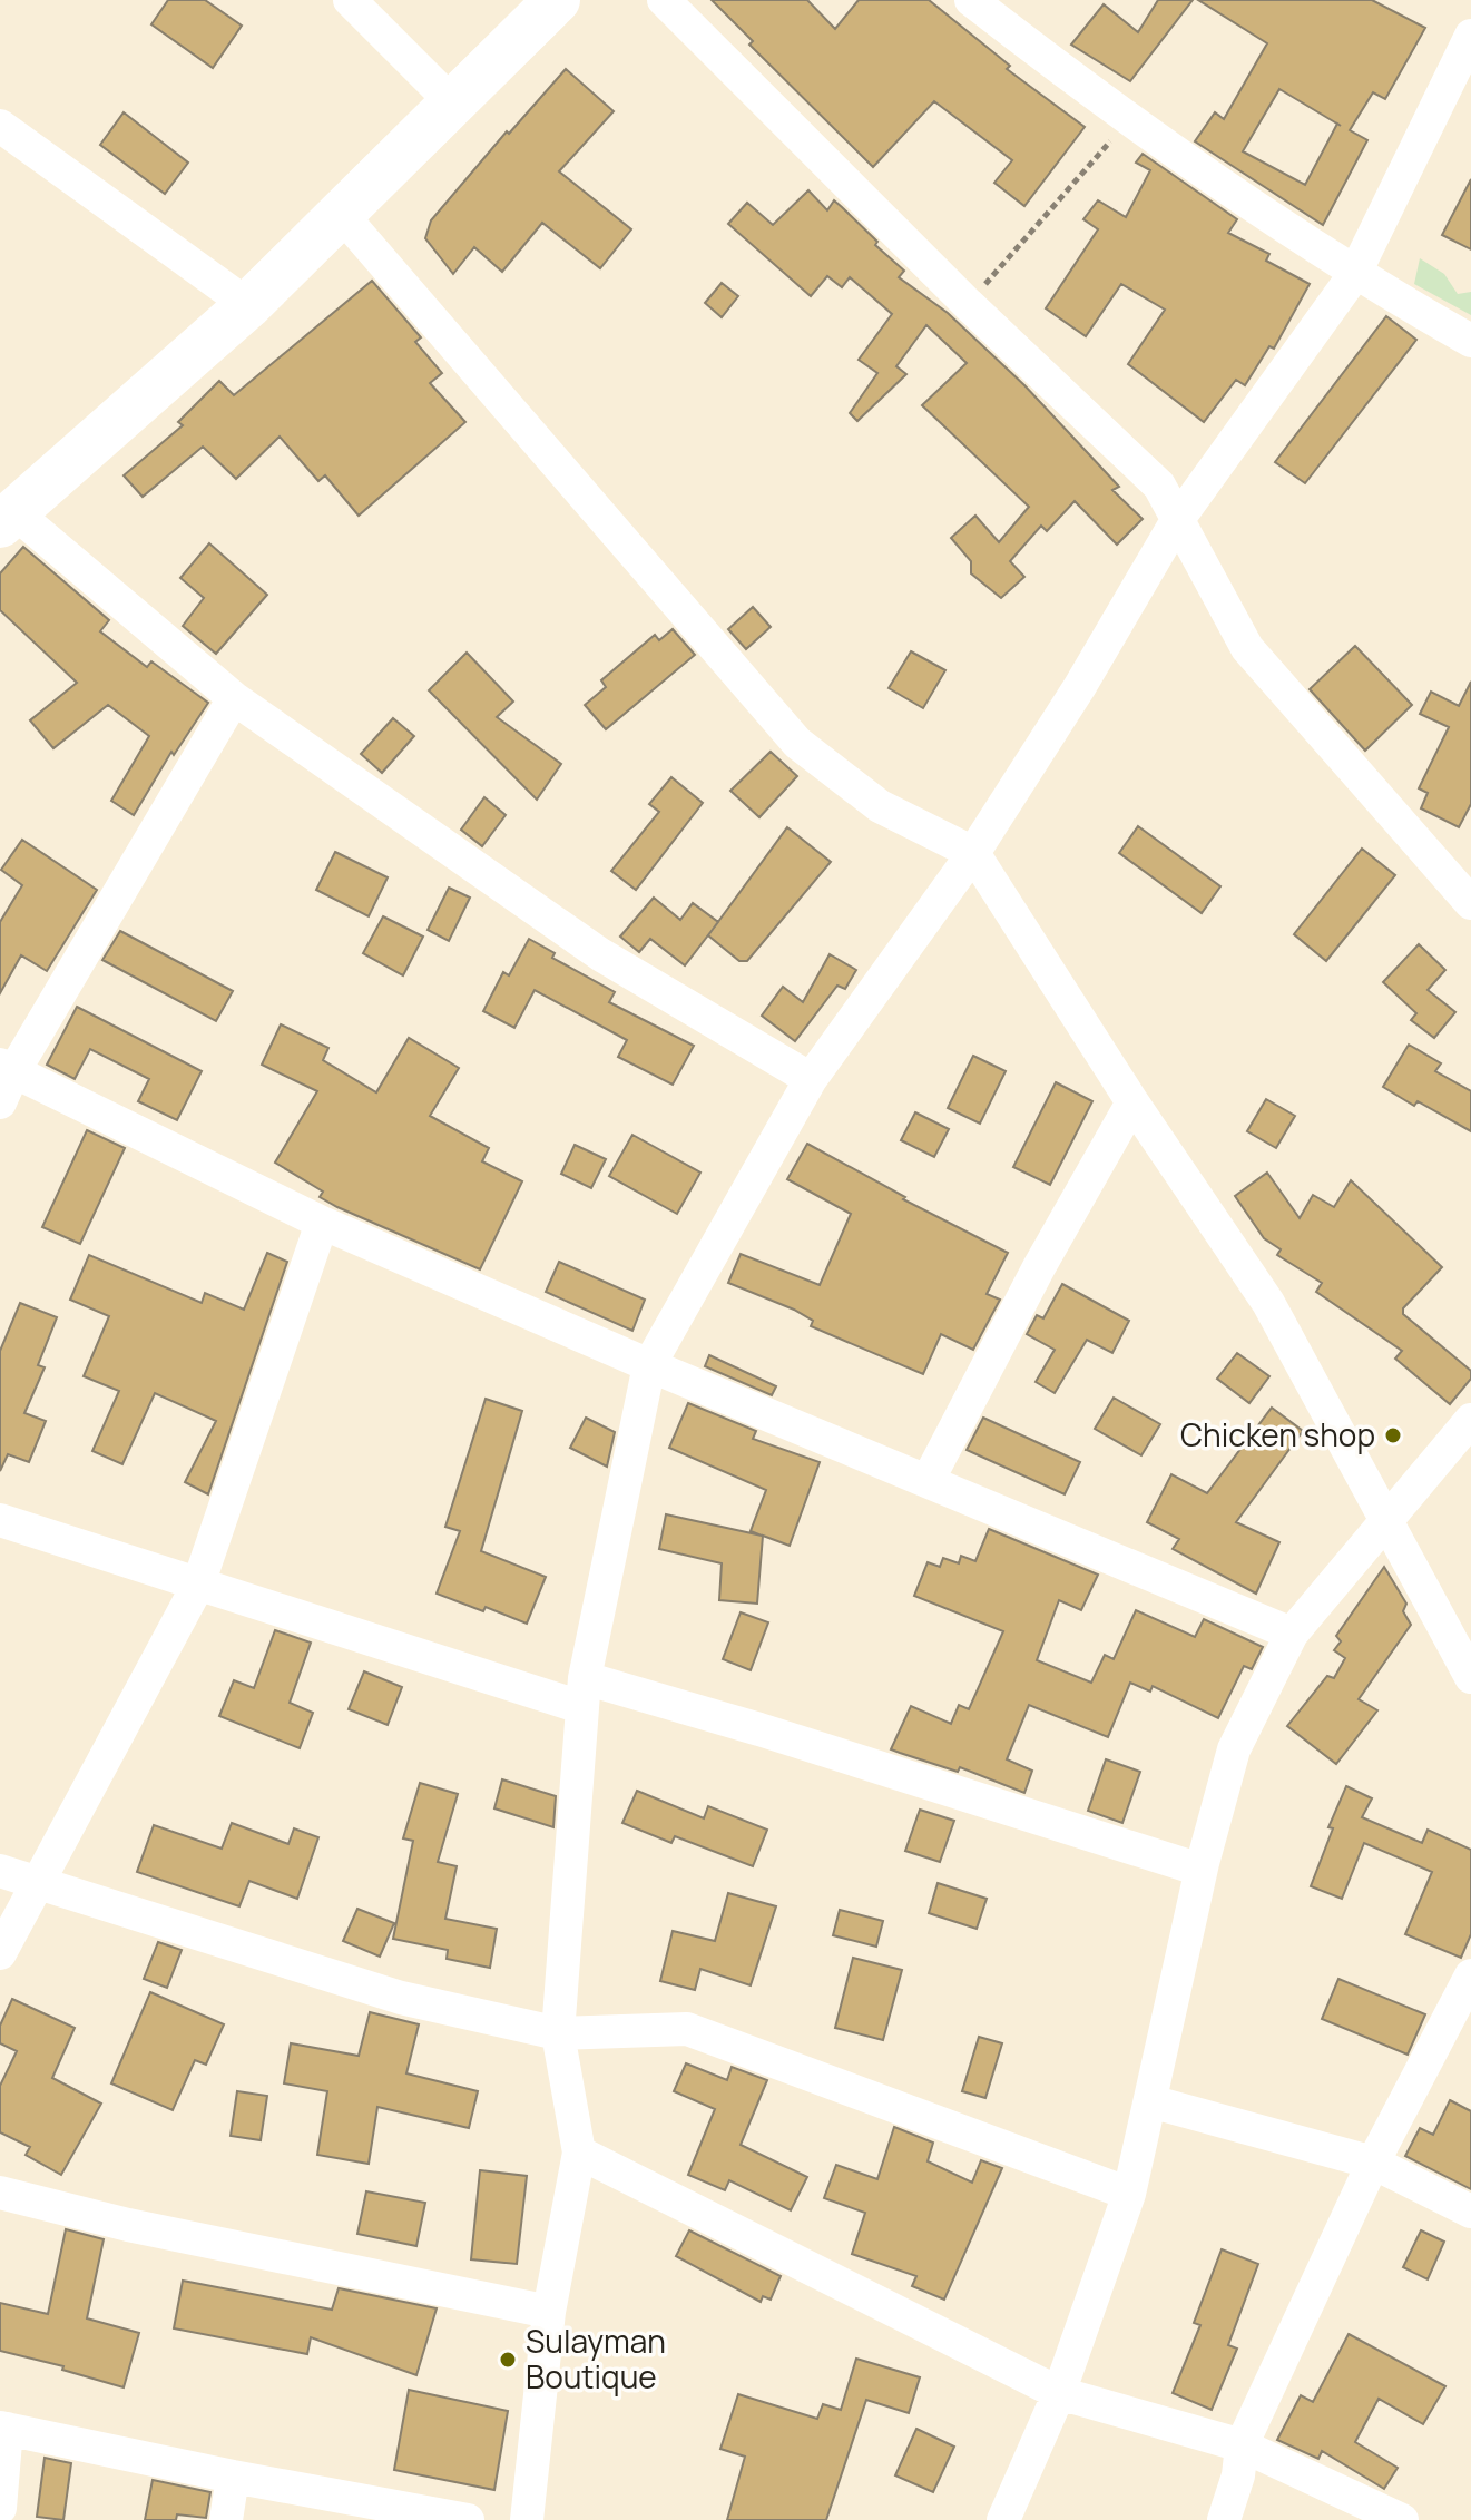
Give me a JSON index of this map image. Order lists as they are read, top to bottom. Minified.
{"places":["Chicken shop","Sulayman Boutique"]}
